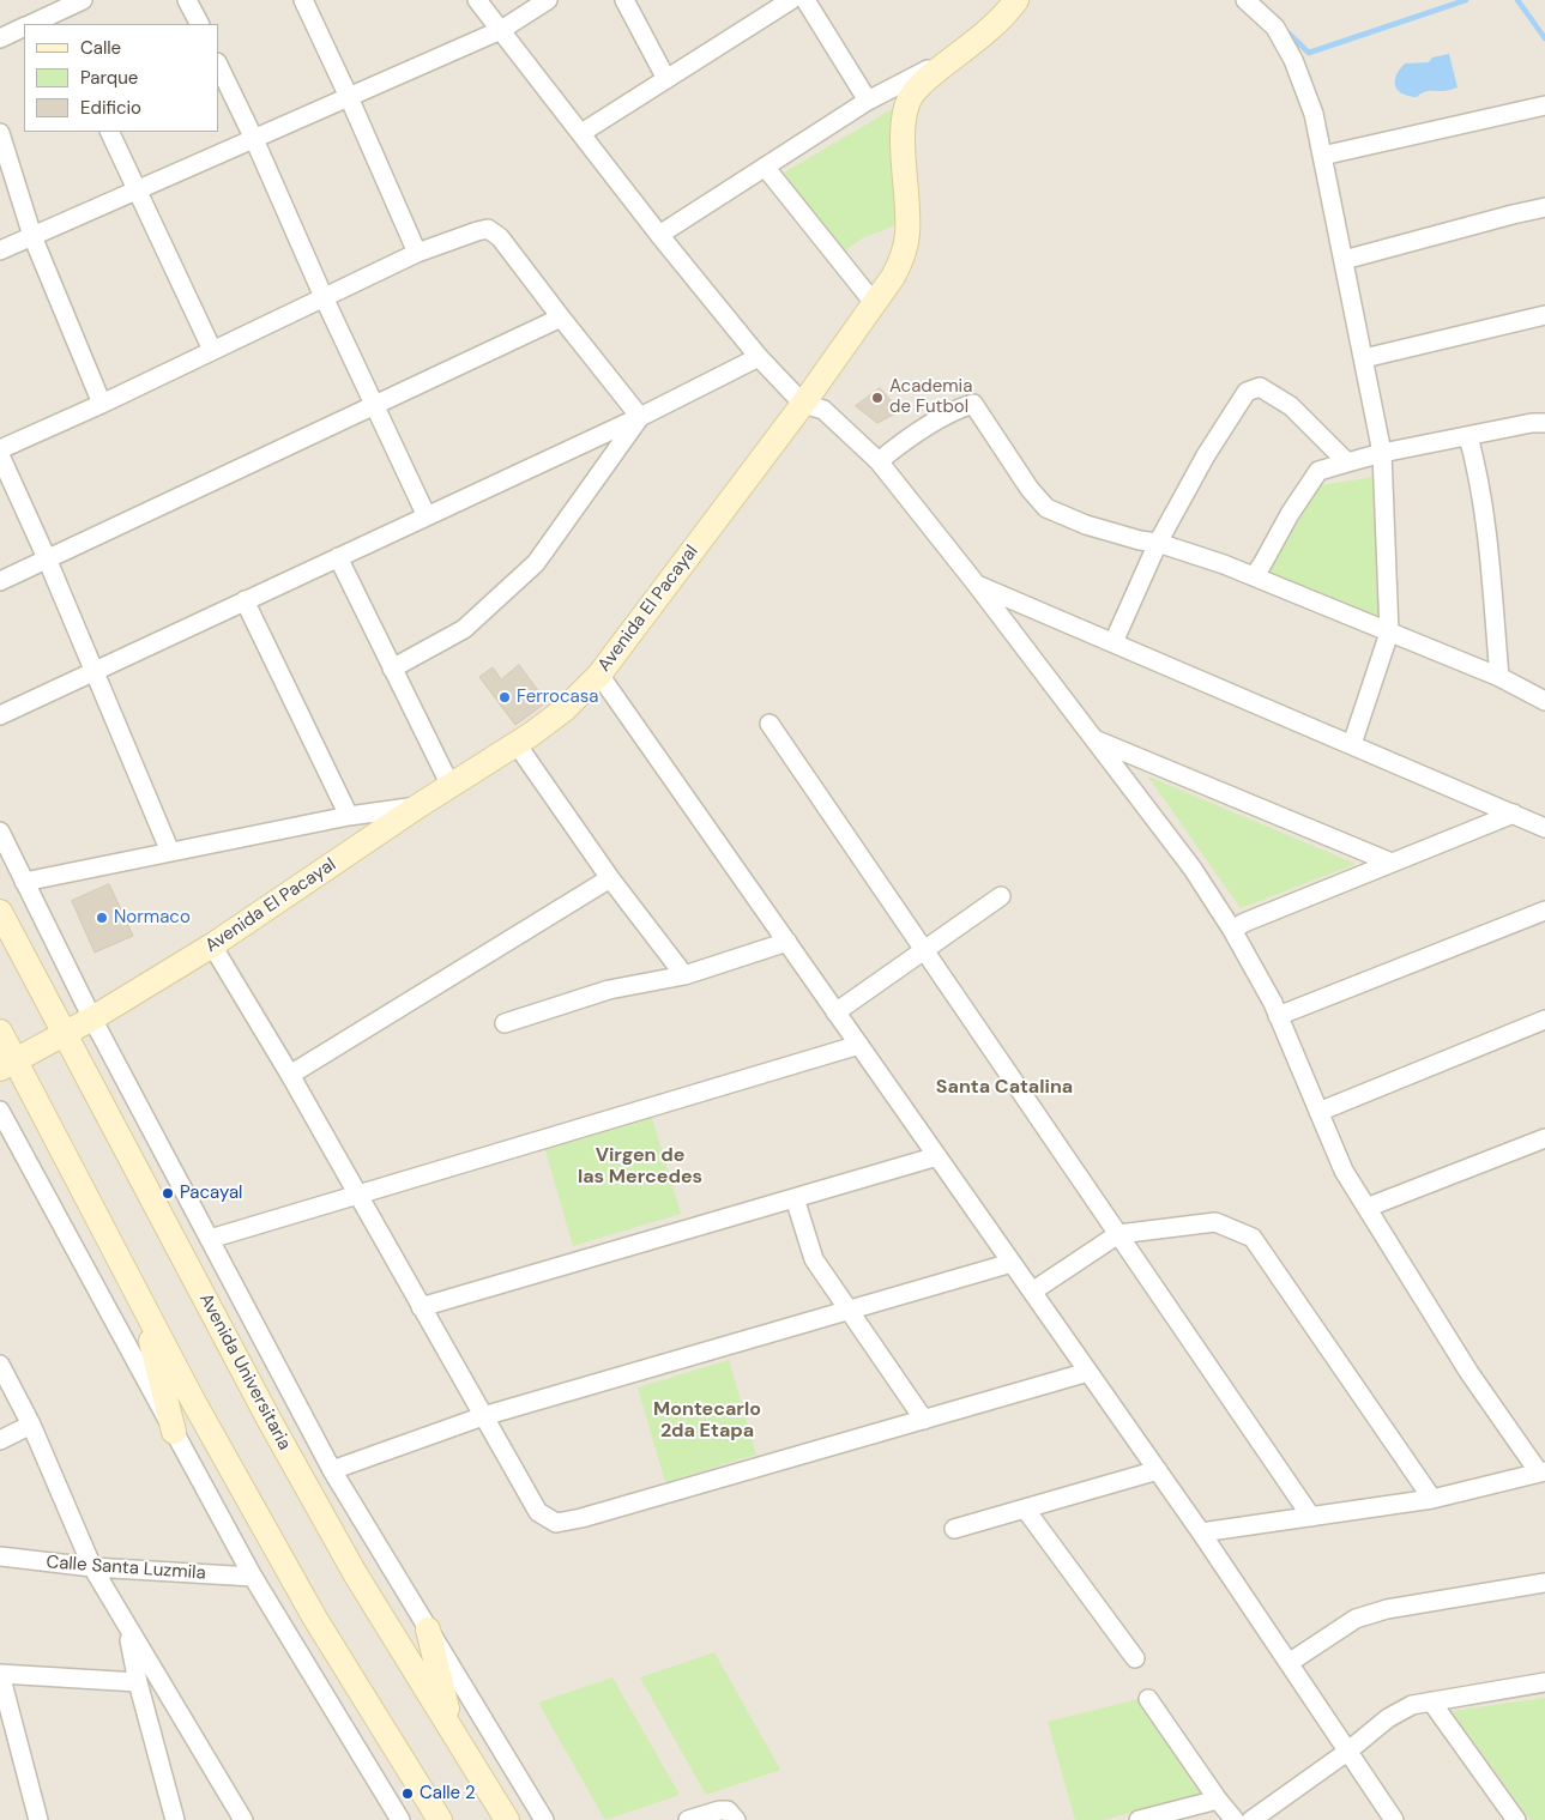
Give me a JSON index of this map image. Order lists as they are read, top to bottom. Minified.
{"streets":{"street":["Avenida El Pacayal","Avenida Universitaria","Calle Santa Luzmila"]},"crossings":[["Avenida El Pacayal","Avenida Universitaria"]],"districts":["Santa Catalina","Virgen de las Mercedes","Montecarlo 2da Etapa"],"places":["Academia de Futbol","Ferrocasa","Normaco","Pacayal","Calle 2"],"legend":["Calle","Parque","Edificio"]}
